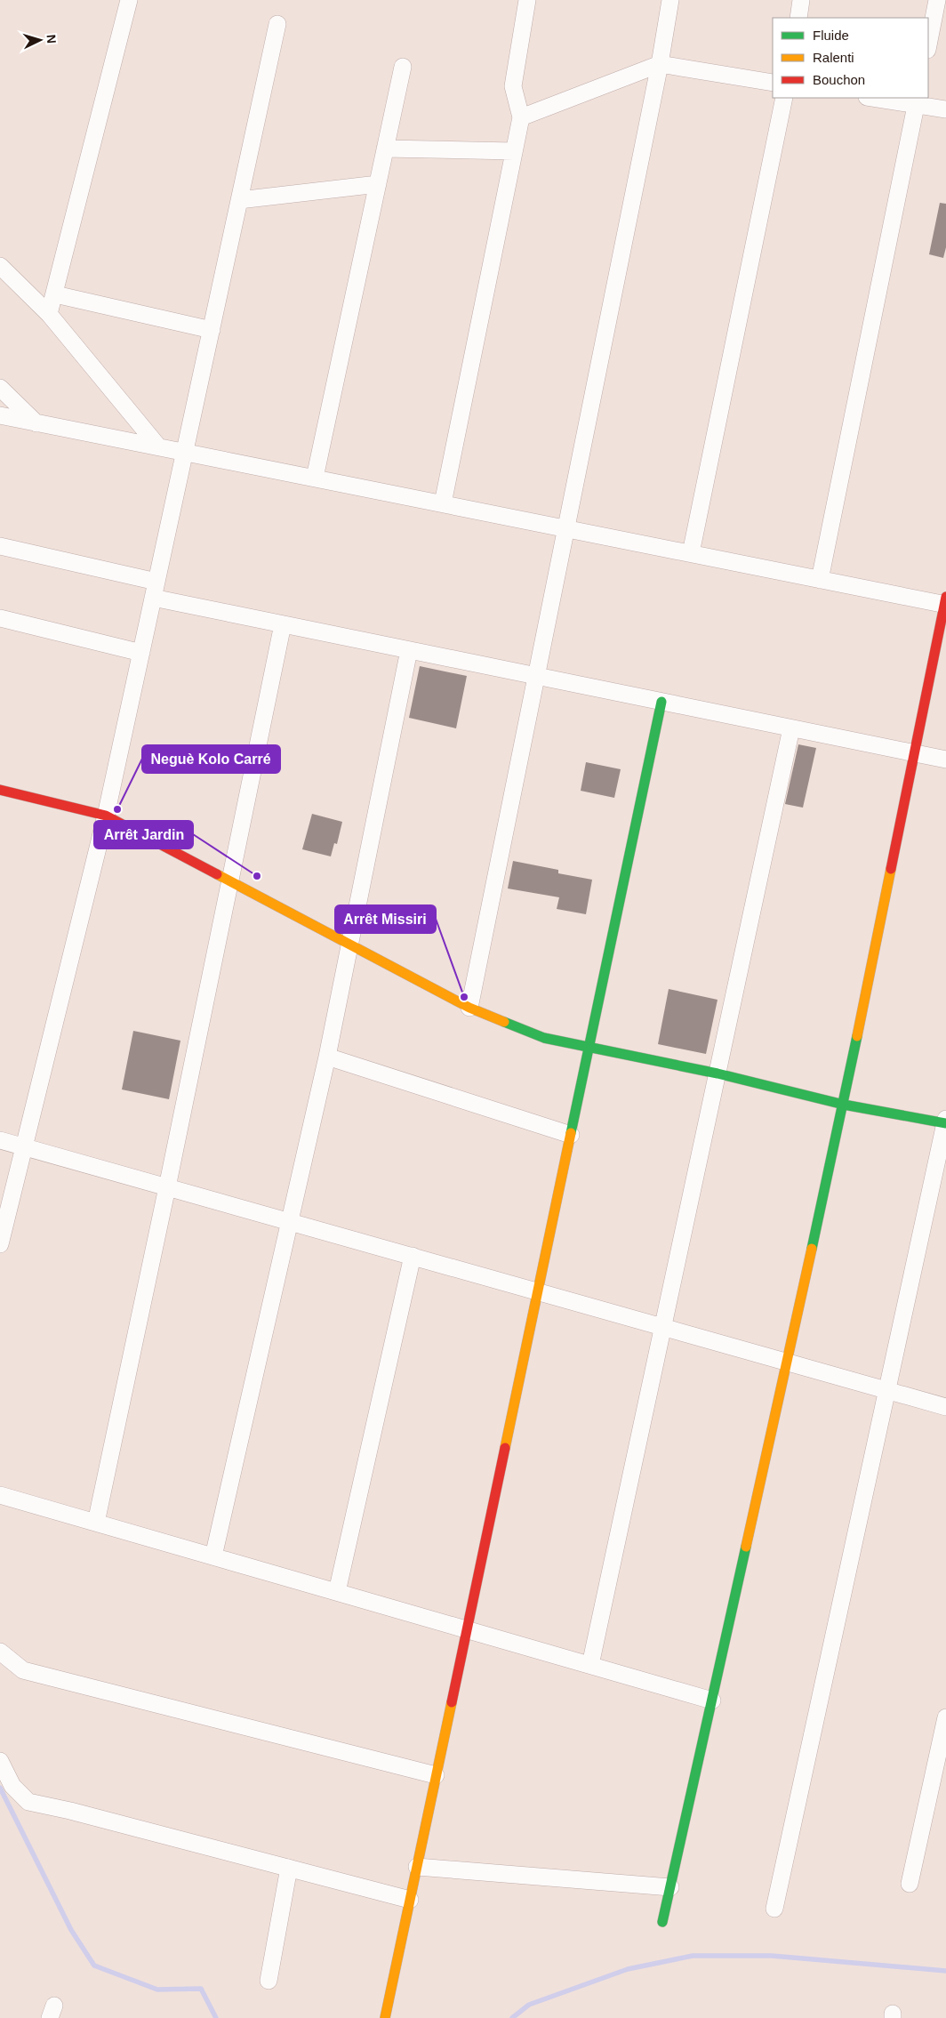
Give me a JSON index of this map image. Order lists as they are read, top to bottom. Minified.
{"places":["Neguè Kolo Carré","Arrêt Jardin","Arrêt Missiri"],"legend":["Fluide","Ralenti","Bouchon"],"north":"right"}
